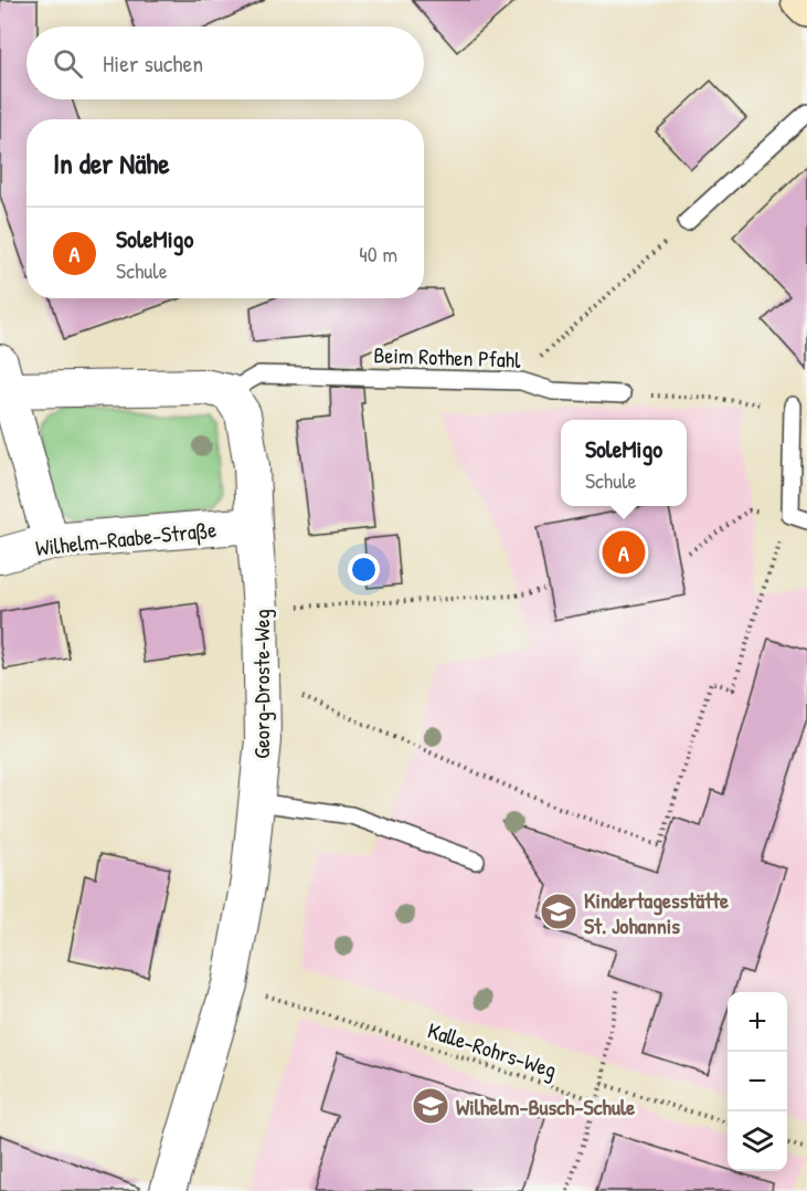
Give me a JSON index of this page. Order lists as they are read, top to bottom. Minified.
{"streets":{"street":["Wilhelm-Raabe-Straße","Georg-Droste-Weg"],"lane":["Beim Rothen Pfahl"],"path":["Kalle-Rohrs-Weg"]},"crossings":[["Beim Rothen Pfahl","Georg-Droste-Weg"],["Wilhelm-Raabe-Straße","Georg-Droste-Weg"],["Georg-Droste-Weg","Kalle-Rohrs-Weg"]],"places":{"school or university":["Kindertagesstätte St. Johannis","Wilhelm-Busch-Schule"]},"page":{"search":"Hier suchen","heading":"In der Nähe","list":[{"mark":"A","name":"SoleMigo","note":"Schule","value":"40 m"}],"popup":["SoleMigo","Schule"],"pins":"A","map_buttons":["+","−"]}}
